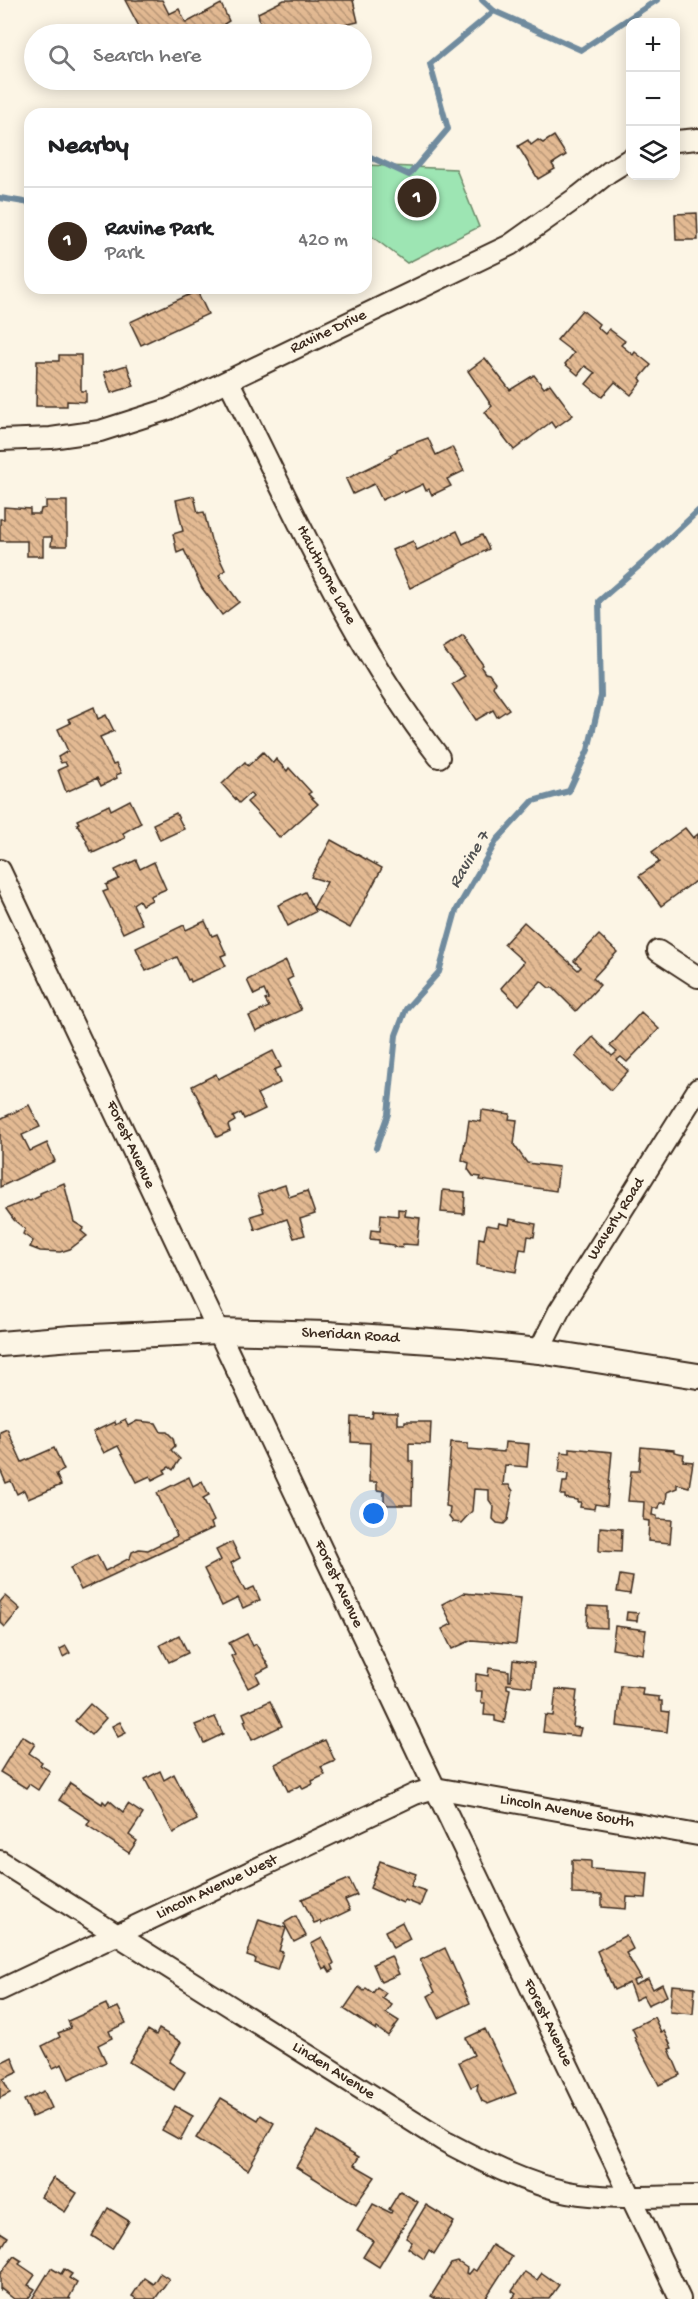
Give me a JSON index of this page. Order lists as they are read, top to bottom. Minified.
{"streets":{"street":["Ravine Drive","Hawthorne Lane","Forest Avenue","Waverly Road","Sheridan Road","Lincoln Avenue South","Lincoln Avenue West","Linden Avenue"]},"crossings":[["Ravine Drive","Hawthorne Lane"],["Forest Avenue","Sheridan Road"],["Forest Avenue","Lincoln Avenue South"],["Forest Avenue","Lincoln Avenue West"],["Forest Avenue","Linden Avenue"],["Waverly Road","Sheridan Road"],["Lincoln Avenue South","Lincoln Avenue West"],["Lincoln Avenue West","Linden Avenue"]],"water":["Ravine 7"],"page":{"map_buttons":["+","−"],"search":"Search here","heading":"Nearby","pins":"1","list":[{"mark":"1","name":"Ravine Park","note":"Park","value":"420 m"}]}}
